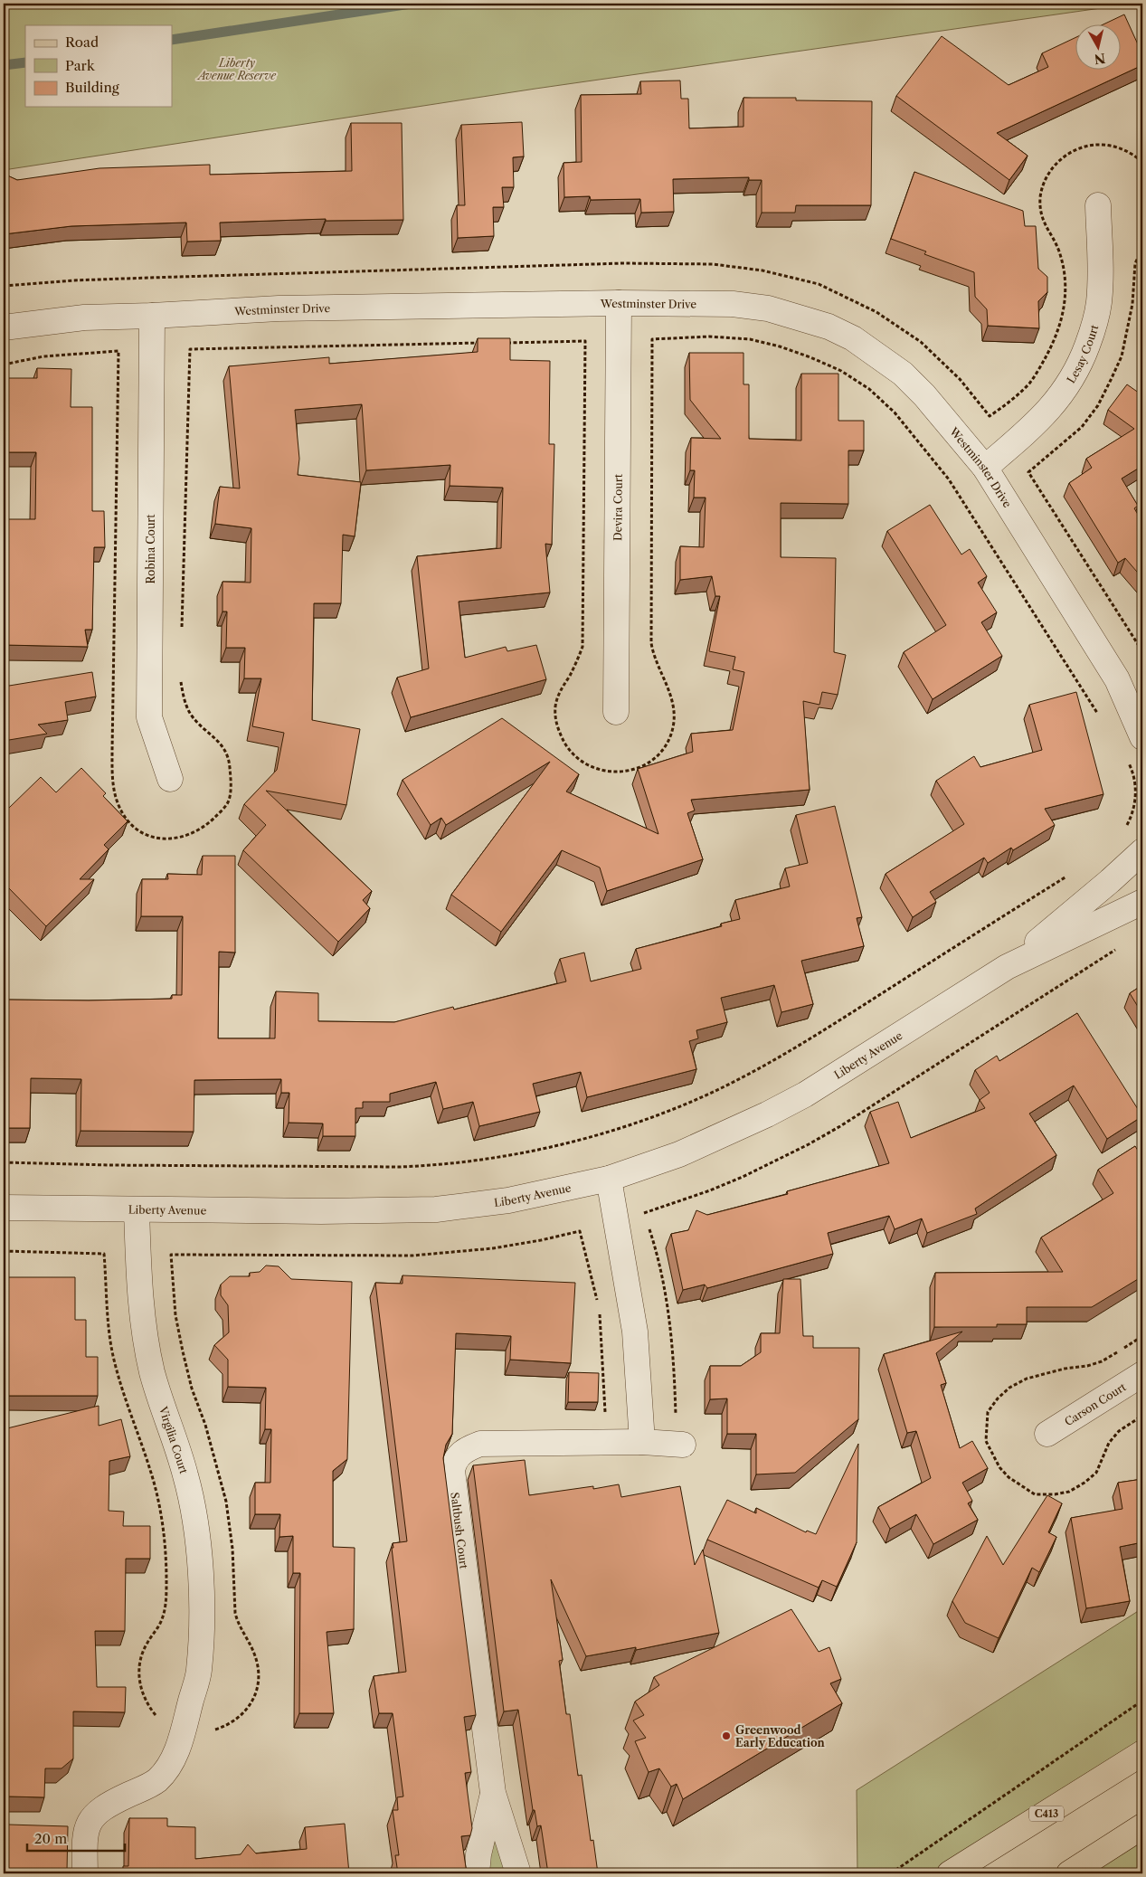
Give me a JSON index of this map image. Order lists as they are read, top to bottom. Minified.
{"streets":{"main road":["C413"],"street":["Westminster Drive","Lesay Court","Devira Court","Robina Court","Liberty Avenue","Carson Court","Virgilia Court","Saltbush Court"]},"crossings":[["Westminster Drive","Lesay Court"],["Westminster Drive","Devira Court"],["Westminster Drive","Robina Court"],["Liberty Avenue","Virgilia Court"]],"parks":["Liberty Avenue Reserve"],"places":["Greenwood Early Education"],"legend":["Road","Park","Building"],"scale_bar":"20 m","north":"bottom"}
